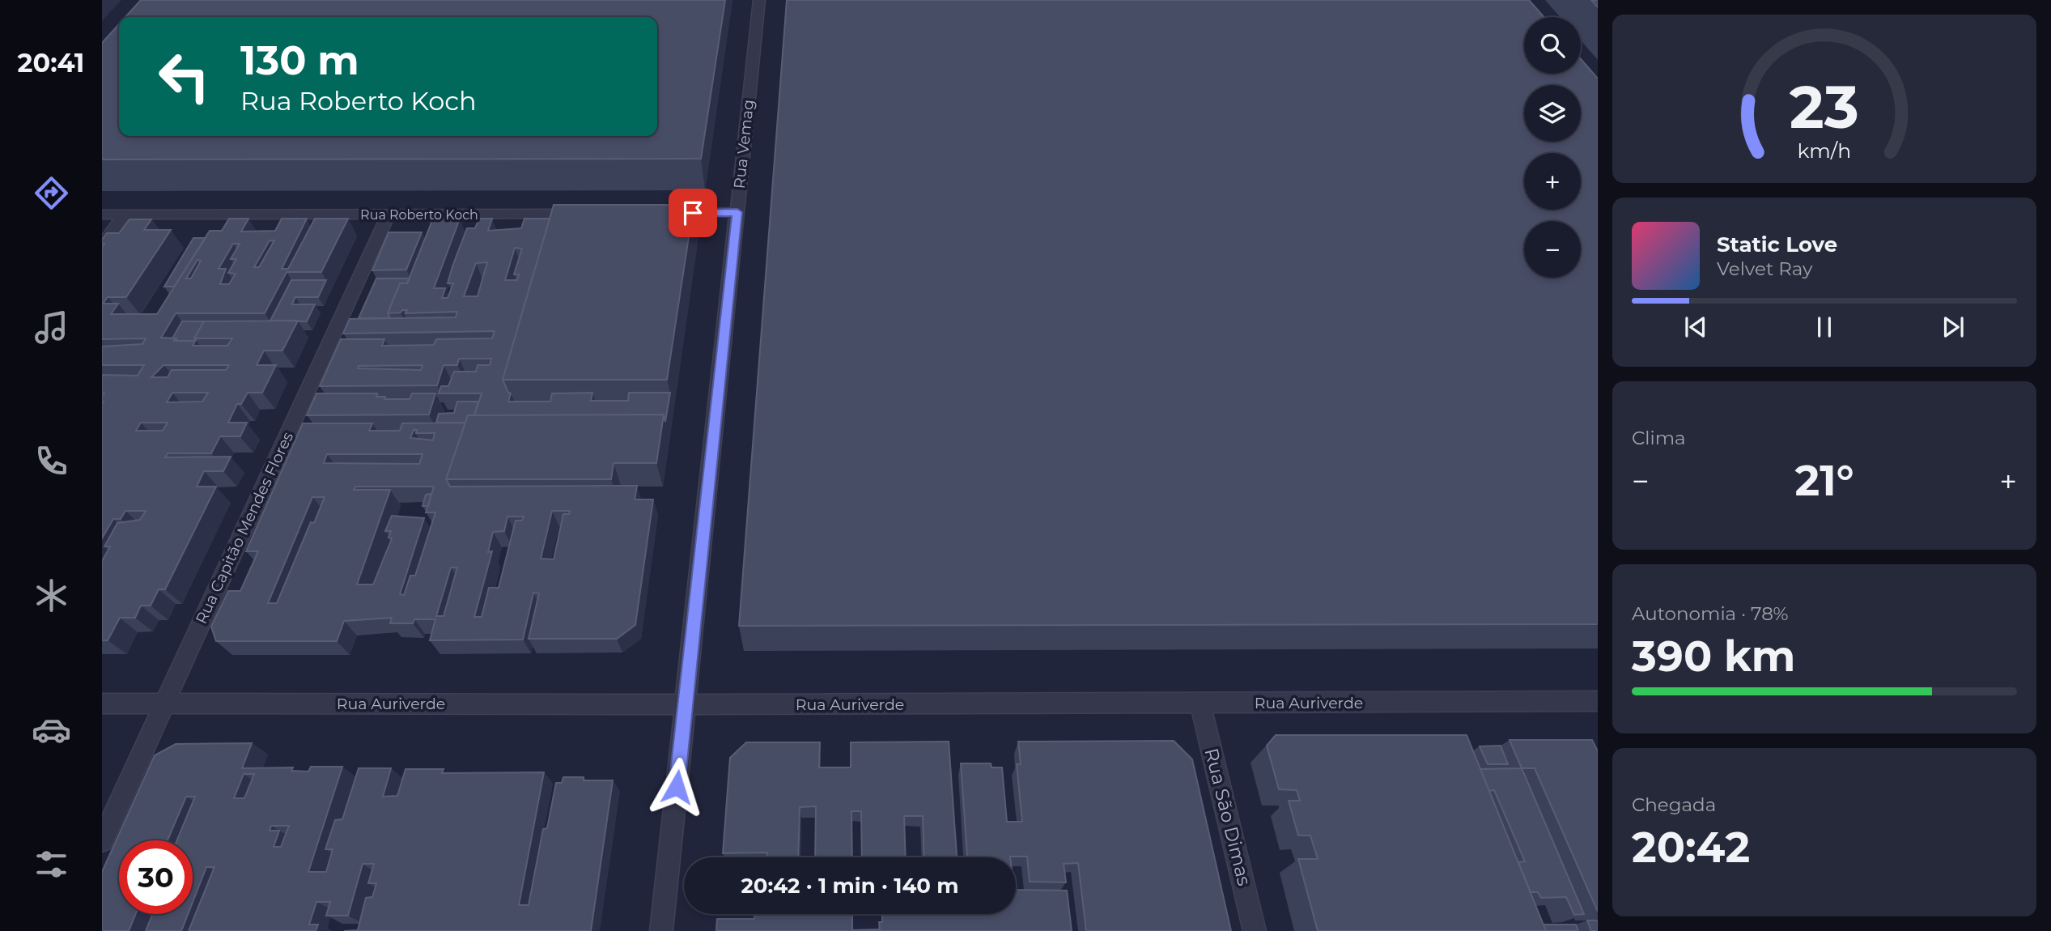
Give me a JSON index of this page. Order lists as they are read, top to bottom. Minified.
{"streets":{"street":["Rua Vemag","Rua Roberto Koch","Rua Capitão Mendes Flores","Rua Auriverde","Rua São Dimas"]},"crossings":[["Rua Vemag","Rua Auriverde"],["Rua Roberto Koch","Rua Capitão Mendes Flores"],["Rua Capitão Mendes Flores","Rua Auriverde"],["Rua Auriverde","Rua São Dimas"]],"page":{"tabs":"20:41","map_buttons":["+","−"],"turn":["130 m","Rua Roberto Koch"],"song":["Static Love","Velvet Ray"],"tile":["Clima",["Autonomia · 78%","390 km"],["Chegada","20:42"]],"heat":["−","21°","+"],"limit":"30","trip":"20:42 · 1 min · 140 m","gauge":["23","km/h"]}}
